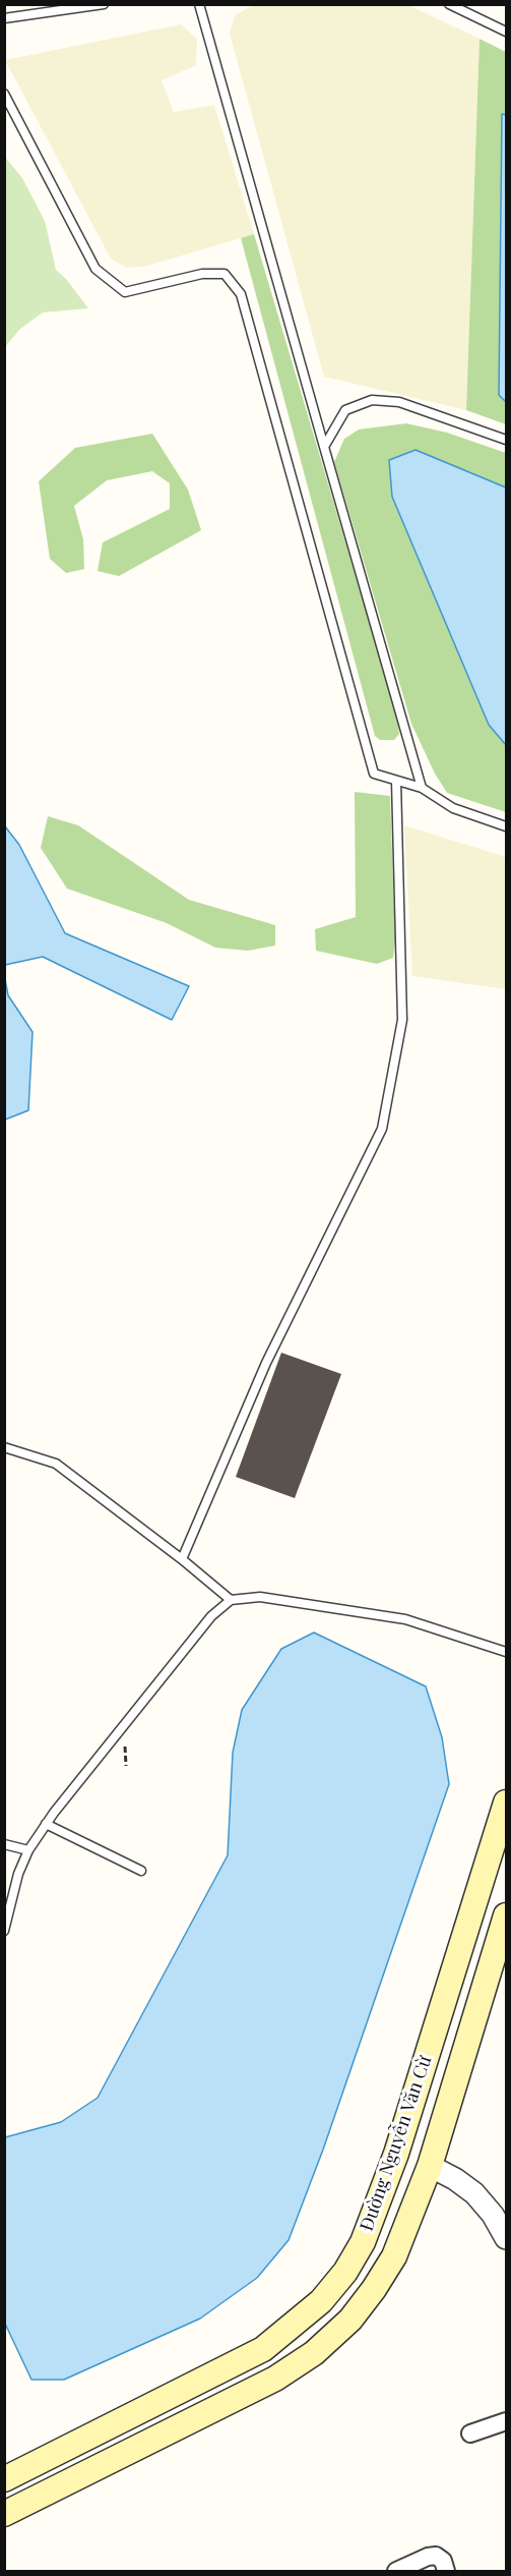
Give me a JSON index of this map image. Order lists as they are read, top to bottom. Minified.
{"streets":{"main road":["Đường Nguyễn Văn Cừ"]}}
